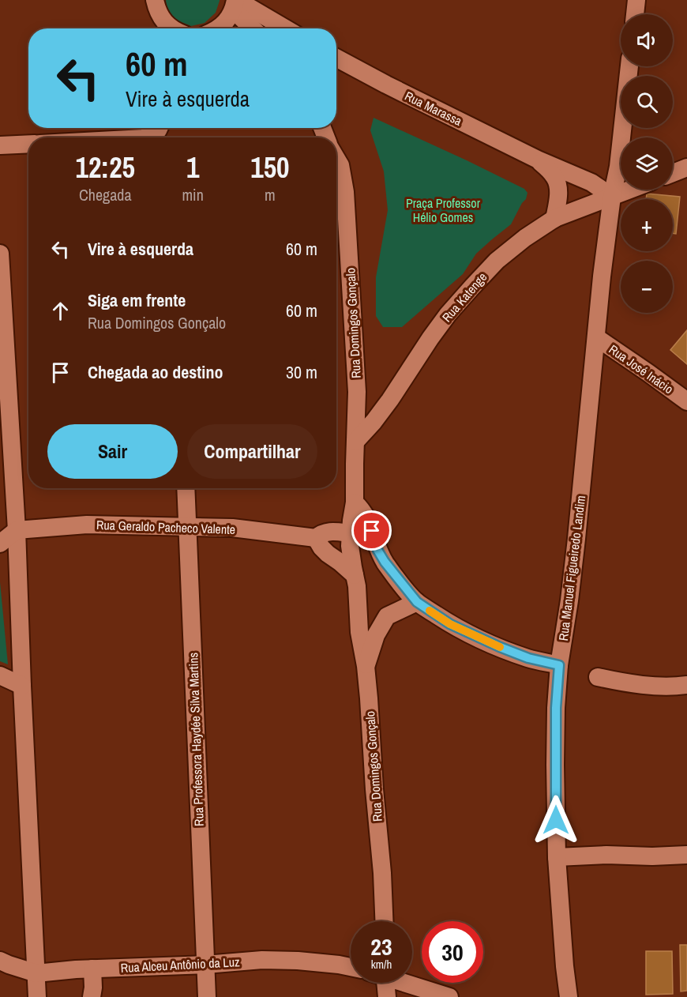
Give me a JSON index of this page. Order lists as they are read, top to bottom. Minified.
{"streets":{"street":["Rua Marassa","Rua Katenge","Rua Domingos Gonçalo","Rua José Inácio","Rua Geraldo Pacheco Valente","Rua Manuel Figueiredo Landim","Rua Professora Haydée Silva Martins","Rua Alceu Antônio da Luz"]},"crossings":[["Rua Marassa","Rua Katenge"],["Rua Marassa","Rua Manuel Figueiredo Landim"],["Rua Katenge","Rua Domingos Gonçalo"],["Rua Katenge","Rua Manuel Figueiredo Landim"],["Rua Domingos Gonçalo","Rua Geraldo Pacheco Valente"],["Rua José Inácio","Rua Manuel Figueiredo Landim"],["Rua Geraldo Pacheco Valente","Rua Professora Haydée Silva Martins"],["Rua Professora Haydée Silva Martins","Rua Alceu Antônio da Luz"]],"parks":["Praça Professor Hélio Gomes"],"page":{"map_buttons":["+","−"],"turn":["60 m","Vire à esquerda"],"eta":["12:25","Chegada","1","min","150","m"],"list":[{"name":"Vire à esquerda","value":"60 m"},{"name":"Siga em frente","note":"Rua Domingos Gonçalo","value":"60 m"},{"name":"Chegada ao destino","value":"30 m"}],"buttons":["Sair","Compartilhar"],"speed":"23 km/h","limit":"30"}}
